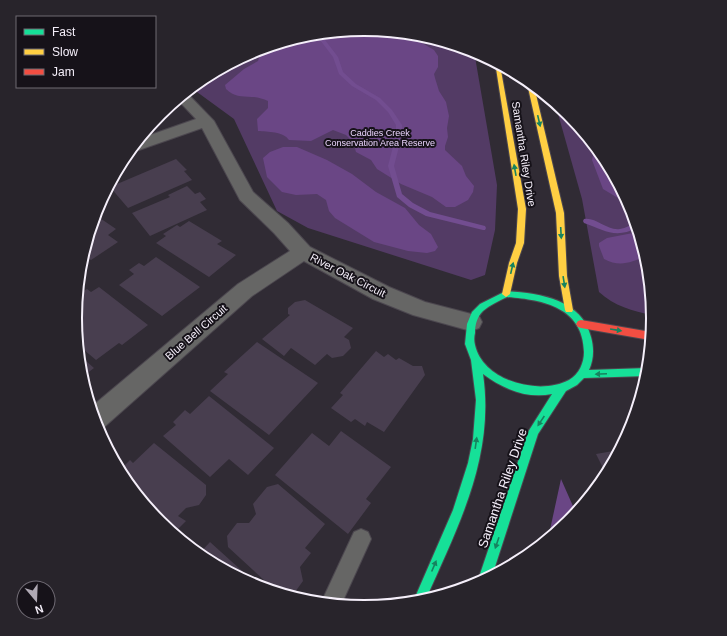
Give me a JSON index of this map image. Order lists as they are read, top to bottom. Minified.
{"streets":{"main road":["Samantha Riley Drive"],"street":["River Oak Circuit","Blue Bell Circuit"]},"crossings":[["Samantha Riley Drive","River Oak Circuit"],["River Oak Circuit","Blue Bell Circuit"]],"parks":["Caddies Creek Conservation Area Reserve"],"legend":["Fast","Slow","Jam"],"north":"bottom"}
